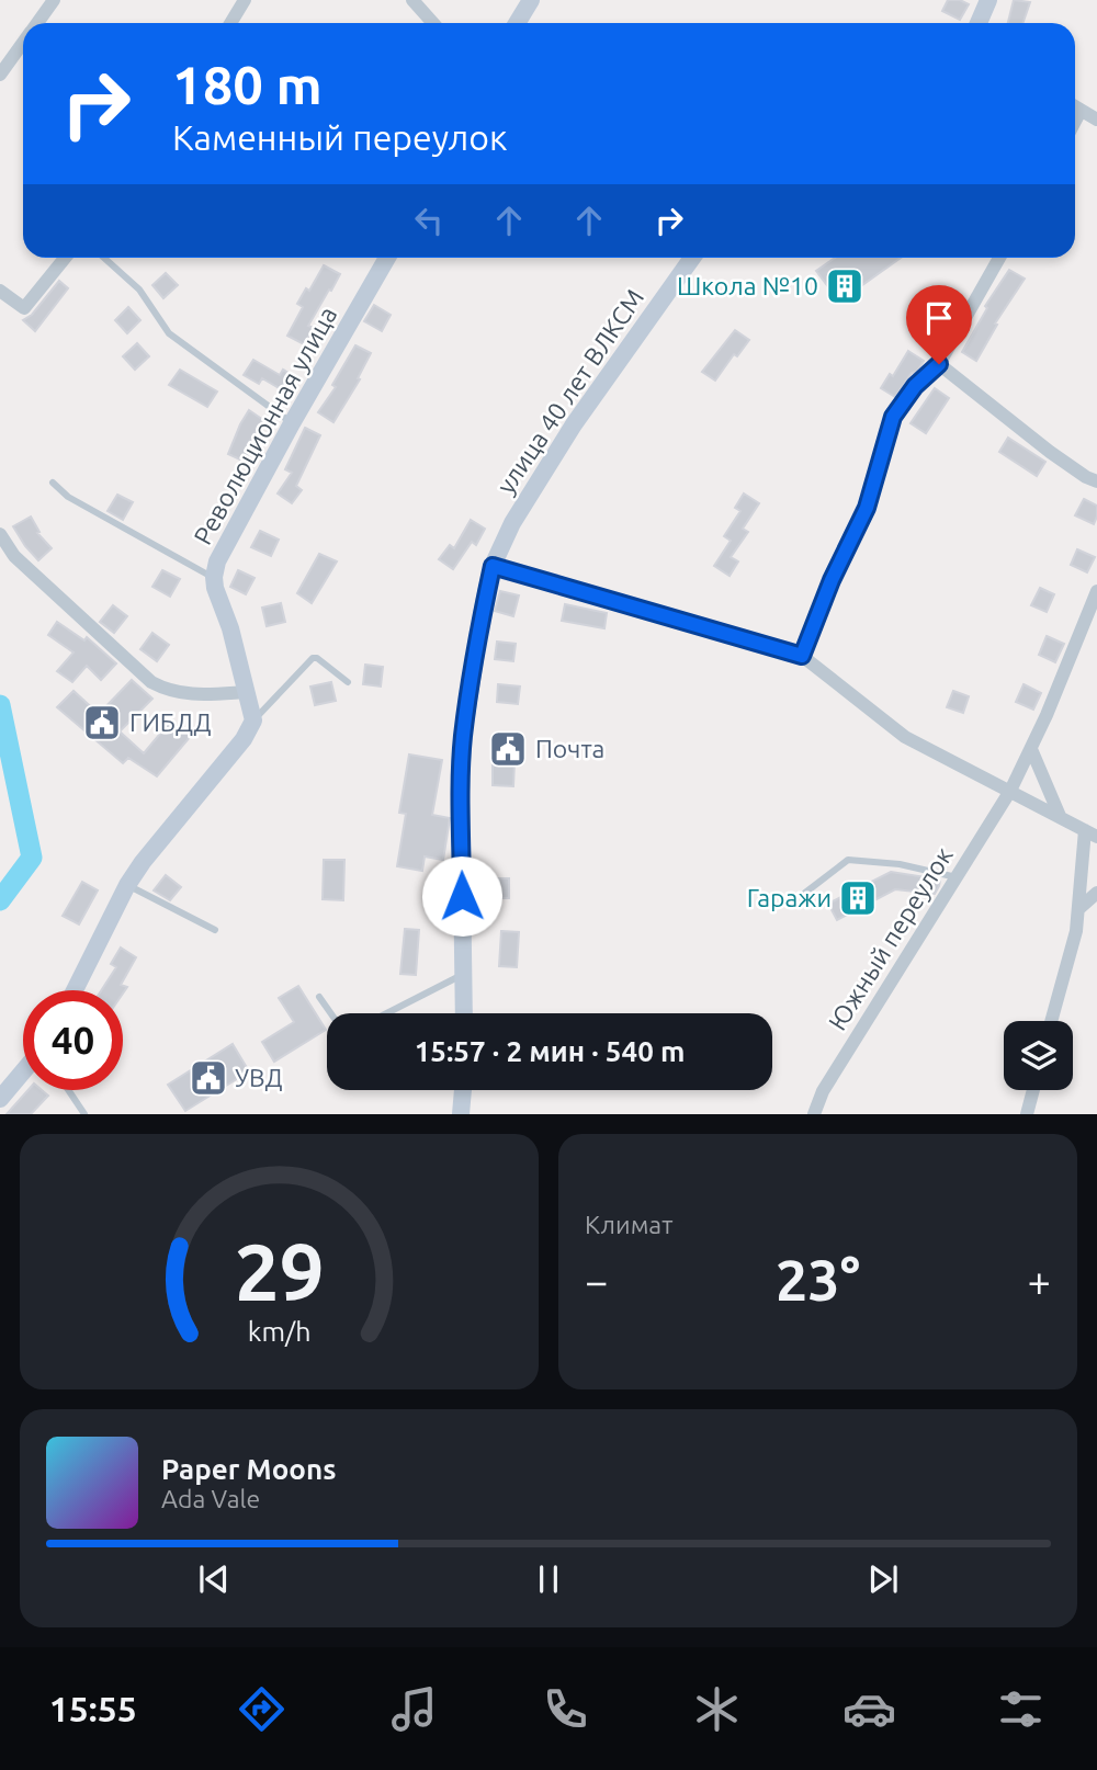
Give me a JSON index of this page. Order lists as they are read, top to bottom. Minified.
{"streets":{"street":["улица 40 лет ВЛКСМ","Революционная улица","Южный переулок"]},"places":{"building":["Школа №10","Гаражи"],"public building":["ГИБДД","Почта","УВД"]},"page":{"turn":["180 m","Каменный переулок"],"limit":"40","trip":"15:57 · 2 мин · 540 m","tile":"Климат","heat":["−","23°","+"],"song":["Paper Moons","Ada Vale"],"tabs":"15:55","gauge":["29","km/h"]}}
